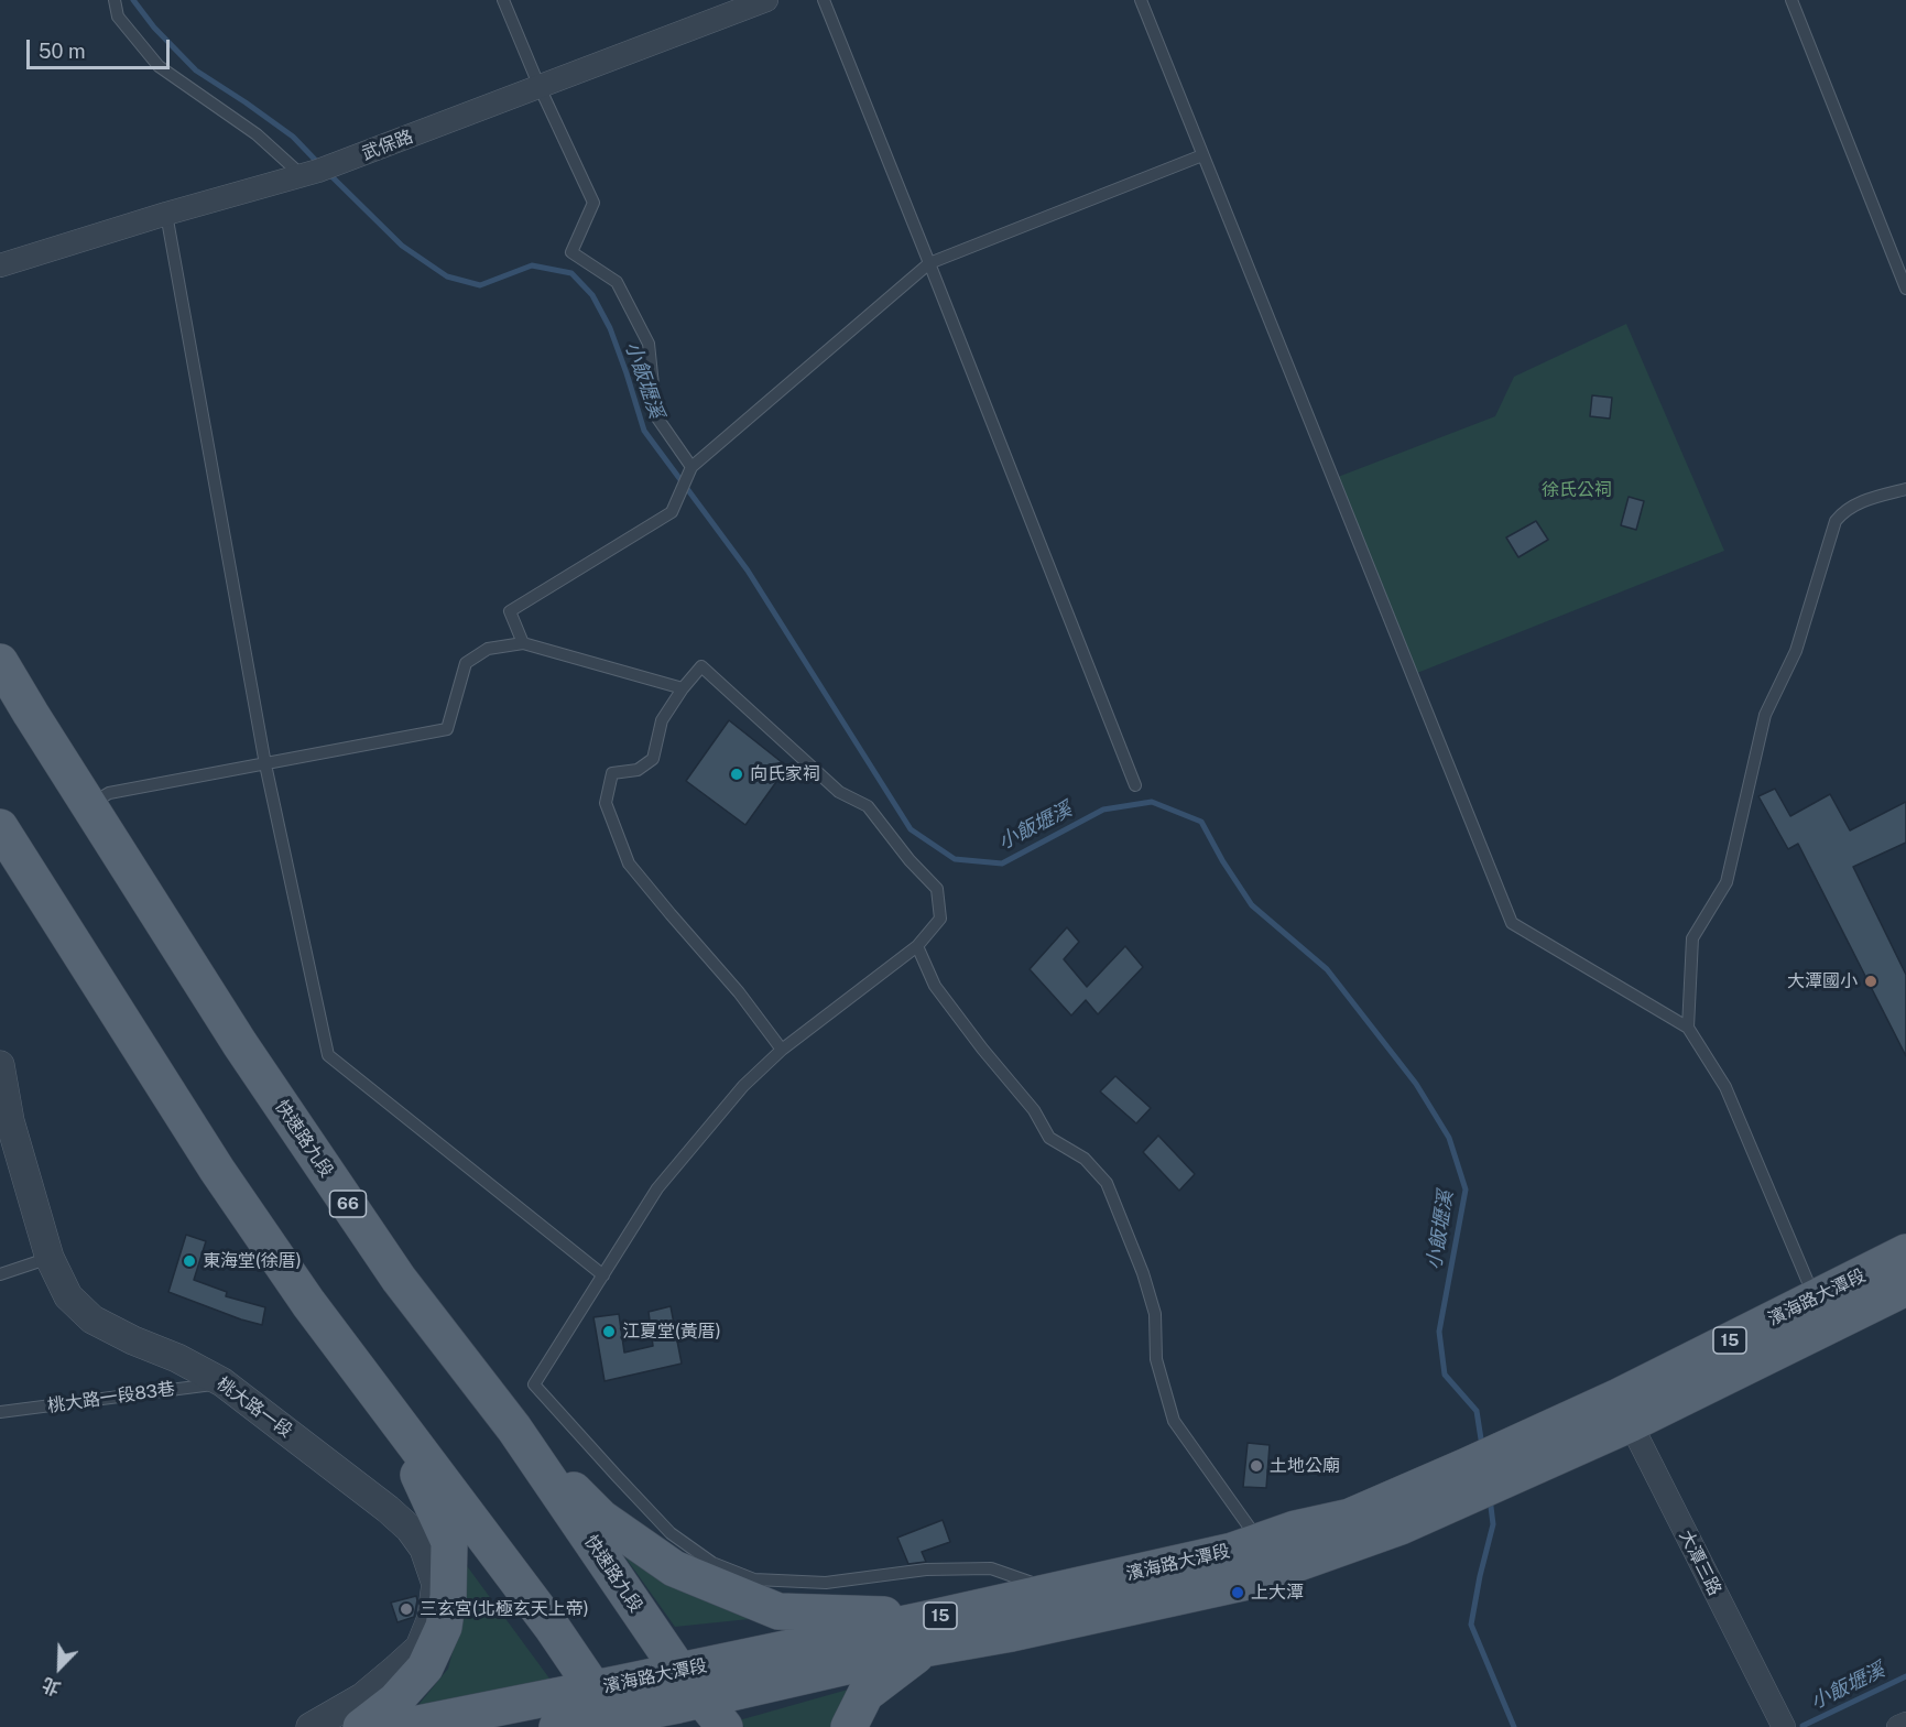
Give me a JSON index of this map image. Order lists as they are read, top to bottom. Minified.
{"streets":{"main road":["快速路九段","66","濱海路大潭段","15"],"street":["武保路","桃大路一段","大潭三路"],"lane":["桃大路一段83巷"]},"crossings":[["快速路九段","濱海路大潭段"],["濱海路大潭段","大潭三路"],["桃大路一段83巷","桃大路一段"]],"water":["小飯壢溪"],"parks":["徐氏公祠"],"places":["向氏家祠","大潭國小","東海堂(徐厝)","江夏堂(黃厝)","土地公廟","上大潭","三玄宮(北極玄天上帝)"],"scale_bar":"50 m","north":"bottom left"}
